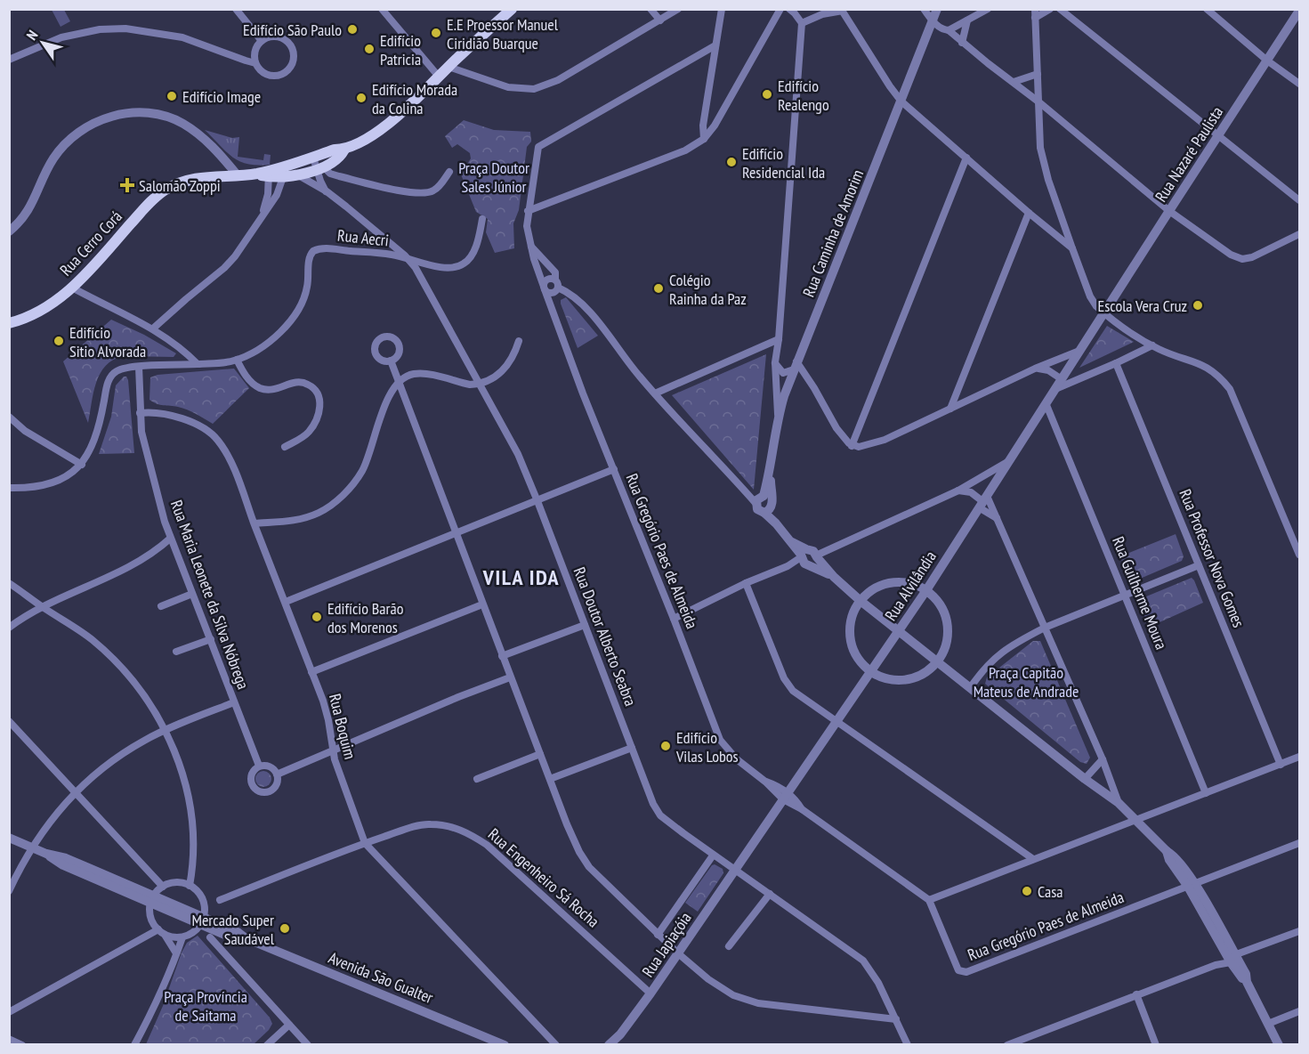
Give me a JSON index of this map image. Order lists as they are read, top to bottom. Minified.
{"streets":{"main road":["Rua Cerro Corá"],"street":["Rua Nazaré Paulista","Rua Caminha de Amorim","Rua Aecri","Rua Gregório Paes de Almeida","Rua Professor Nova Gomes","Rua Alvilândia","Rua Guilherme Moura","Rua Maria Leonete da Silva Nóbrega","Rua Doutor Alberto Seabra","Rua Boquim","Rua Engenheiro Sá Rocha","Rua Japiaçóia","Avenida São Gualter"]},"crossings":[["Rua Nazaré Paulista","Rua Alvilândia"],["Rua Aecri","Rua Maria Leonete da Silva Nóbrega"],["Rua Aecri","Rua Doutor Alberto Seabra"],["Rua Cerro Corá","Rua Doutor Alberto Seabra"],["Rua Gregório Paes de Almeida","Rua Alvilândia"],["Rua Alvilândia","Rua Guilherme Moura"],["Rua Alvilândia","Rua Doutor Alberto Seabra"],["Rua Alvilândia","Rua Japiaçóia"],["Rua Maria Leonete da Silva Nóbrega","Rua Boquim"],["Rua Doutor Alberto Seabra","Rua Japiaçóia"],["Rua Boquim","Rua Engenheiro Sá Rocha"],["Rua Engenheiro Sá Rocha","Rua Japiaçóia"]],"districts":["VILA IDA"],"parks":["Praça Doutor Sales Júnior","Praça Capitão Mateus de Andrade","Praça Província de Saitama"],"places":{"other":["Edifício São Paulo","E.E Proessor Manuel Ciridião Buarque","Edifício Patricia","Edifício Realengo","Edifício Image","Edifício Morada da Colina","Edifício Residencial Ida","Colégio Rainha da Paz","Escola Vera Cruz","Edifício Sitio Alvorada","Edifício Barão dos Morenos","Edifício Vilas Lobos","Casa","Mercado Super Saudável"],"health":["Salomão Zoppi"]},"north":"top left"}
